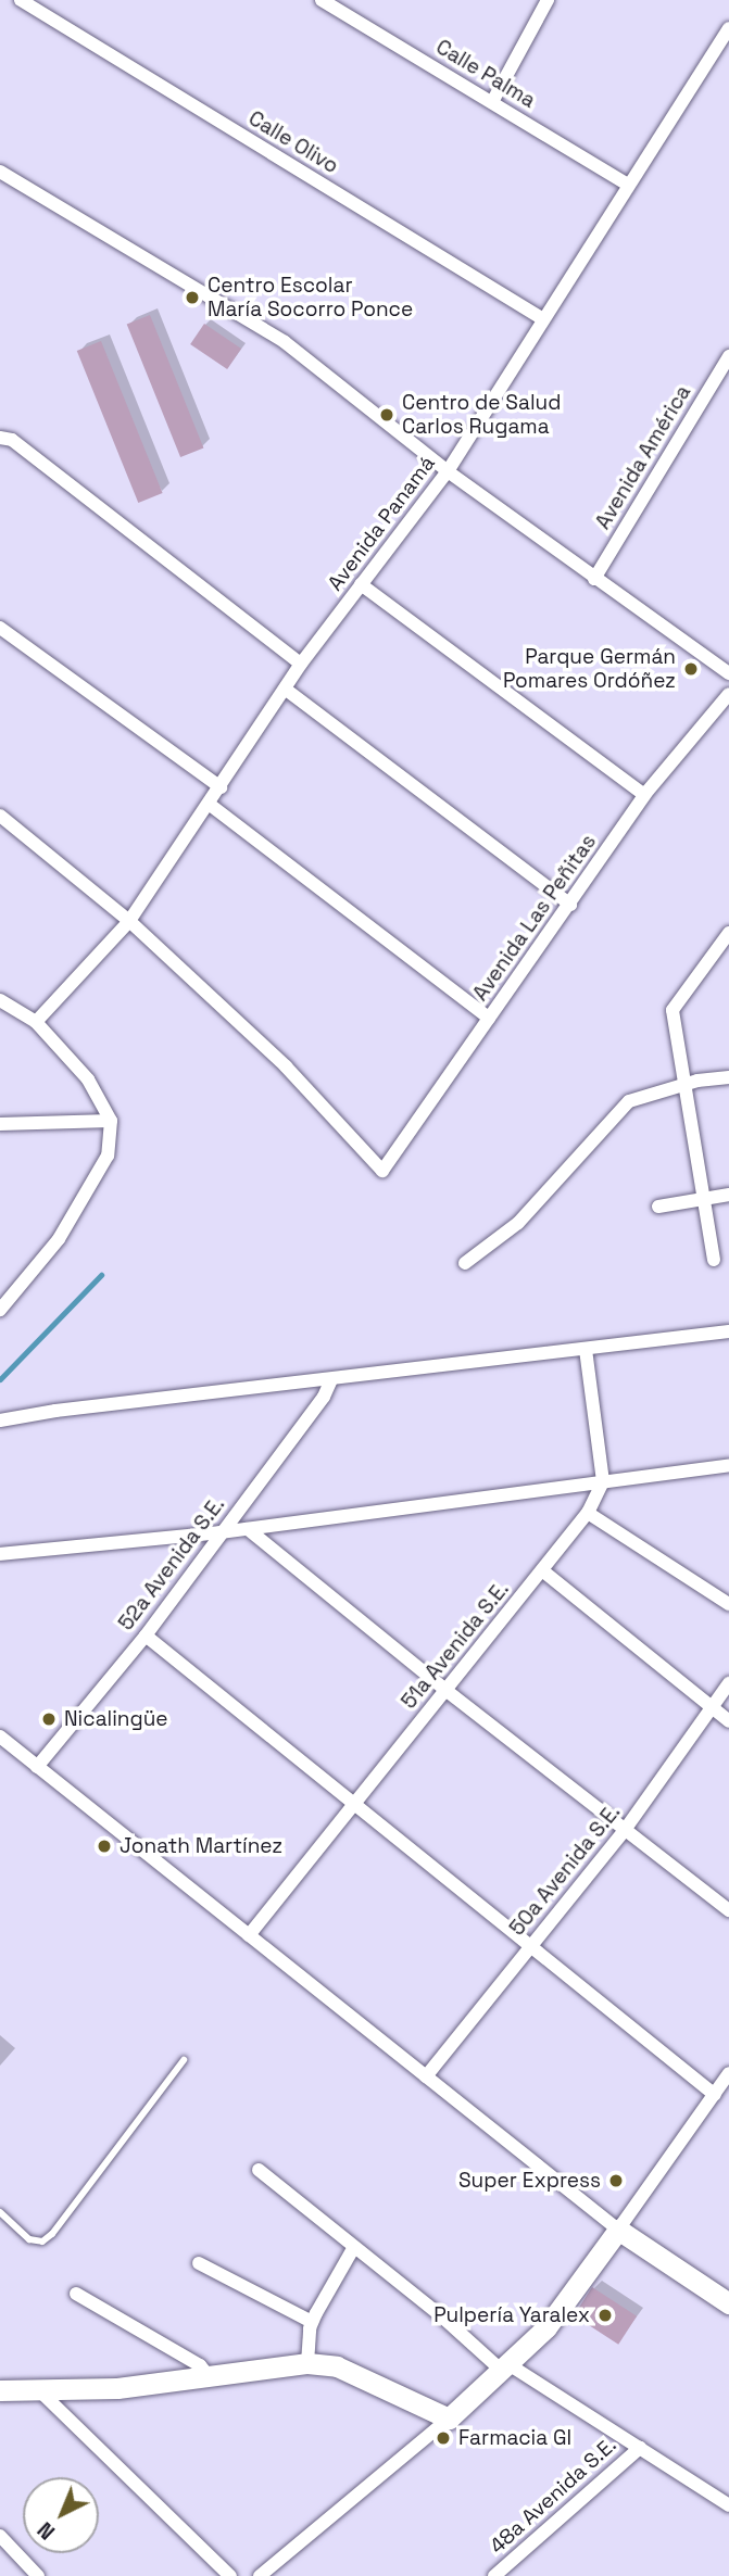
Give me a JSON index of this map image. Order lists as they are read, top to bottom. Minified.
{"streets":{"street":["Calle Palma","Calle Olivo","Avenida América","Avenida Panamá","Avenida Las Peñitas","52a Avenida S.E.","51a Avenida S.E.","50a Avenida S.E.","48a Avenida S.E."]},"crossings":[["Calle Palma","Avenida Panamá"],["Calle Olivo","Avenida Panamá"],["Avenida Panamá","Avenida Las Peñitas"]],"places":["Centro Escolar María Socorro Ponce","Centro de Salud Carlos Rugama","Parque Germán Pomares Ordóñez","Nicalingüe","Jonath Martínez","Super Express","Pulpería Yaralex","Farmacia GI"],"north":"bottom left"}
